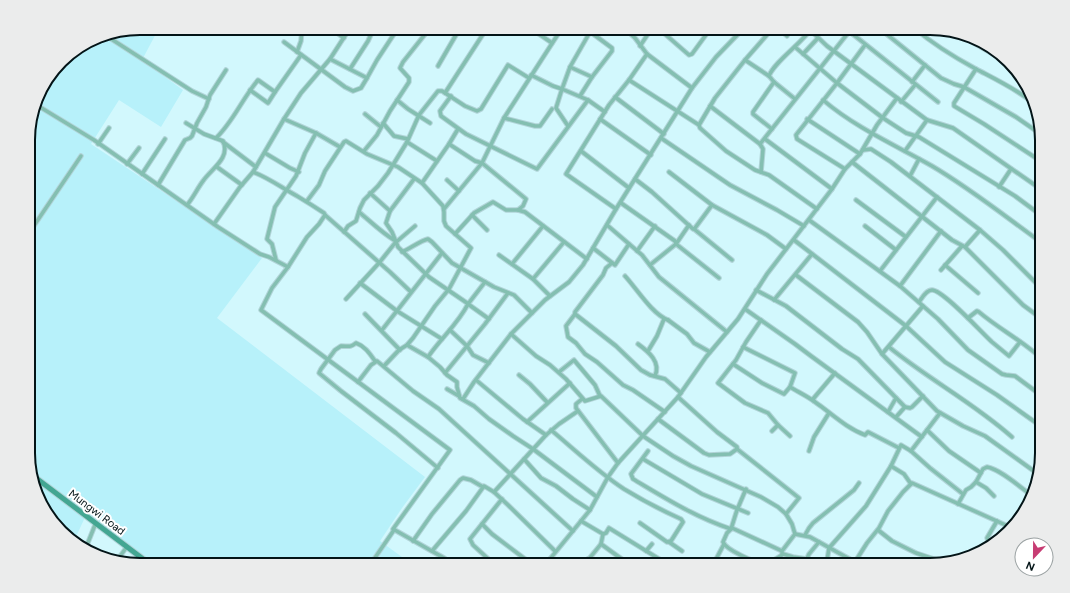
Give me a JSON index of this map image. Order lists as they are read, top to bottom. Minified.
{"streets":{"main road":["Mungwi Road"]},"north":"bottom"}
